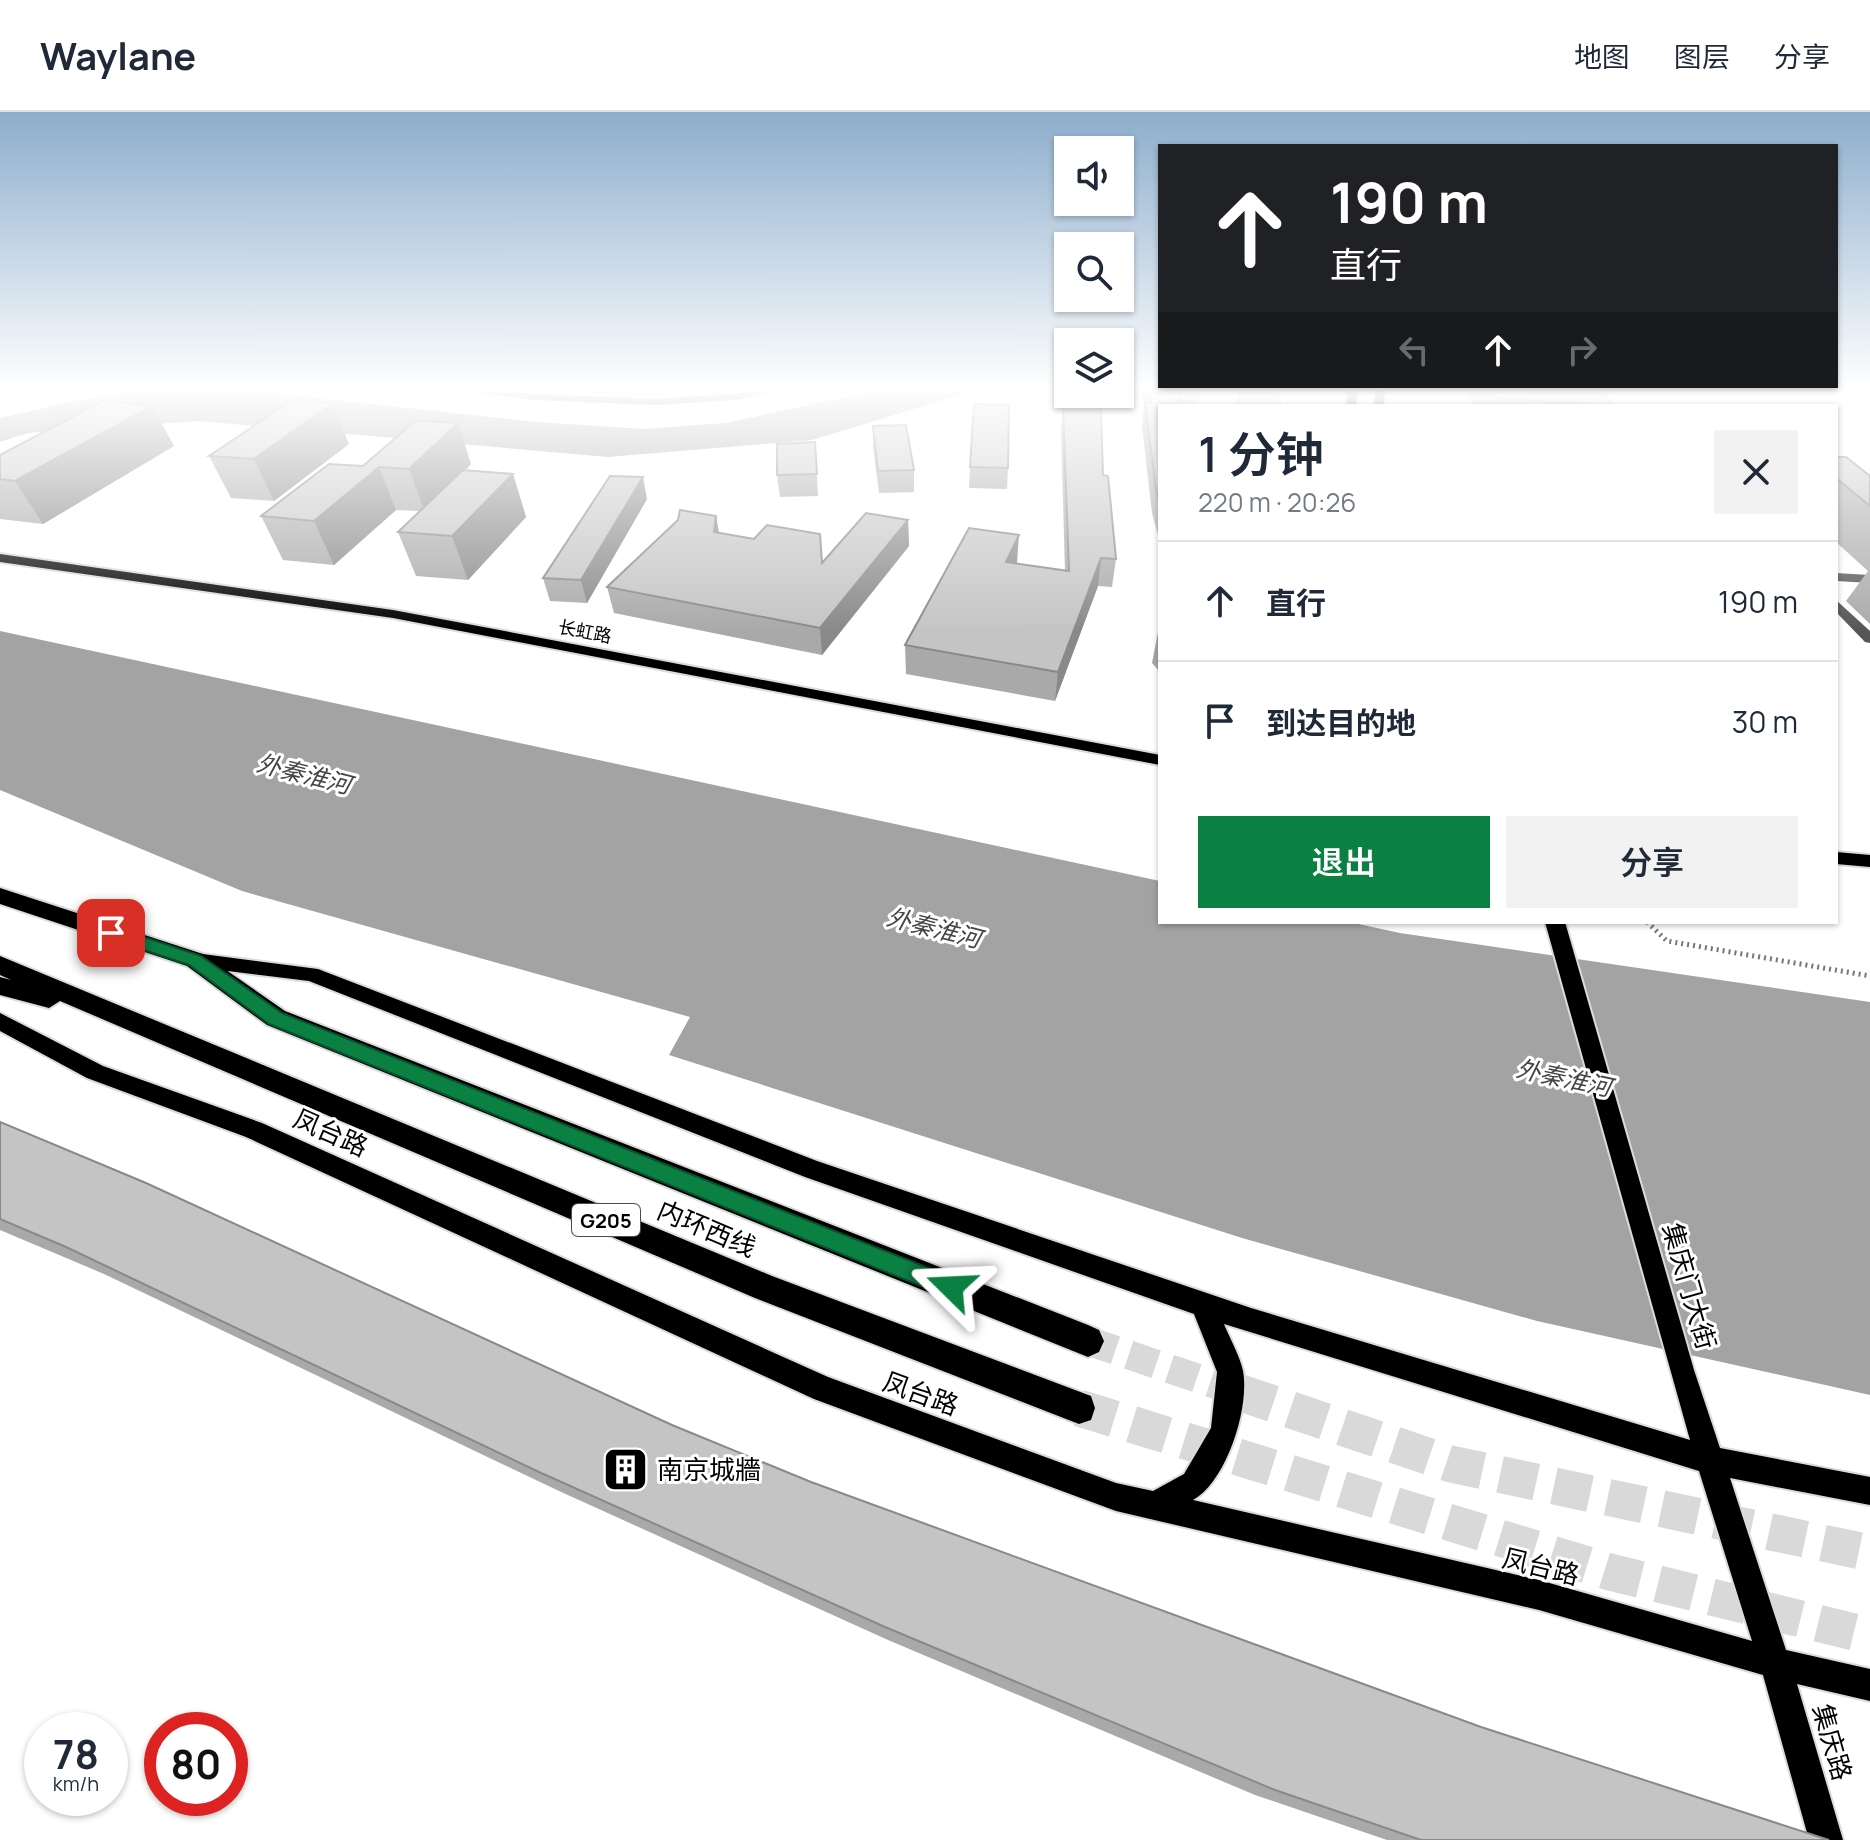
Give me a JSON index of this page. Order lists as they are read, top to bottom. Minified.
{"streets":{"highway":["G205","内环西线"],"main road":["长虹路","凤台路","集庆门大街","集庆路"]},"crossings":[["凤台路","集庆门大街"],["凤台路","集庆路"],["集庆门大街","集庆路"]],"water":["外秦淮河"],"places":{"building":["南京城牆"]},"page":{"header":"Waylane","nav":["地图","图层","分享"],"turn":["190 m","直行"],"heading":["1 分钟","220 m · 20:26"],"list":[{"name":"直行","value":"190 m"},{"name":"到达目的地","value":"30 m"}],"buttons":["退出","分享"],"speed":"78 km/h","limit":"80"}}
